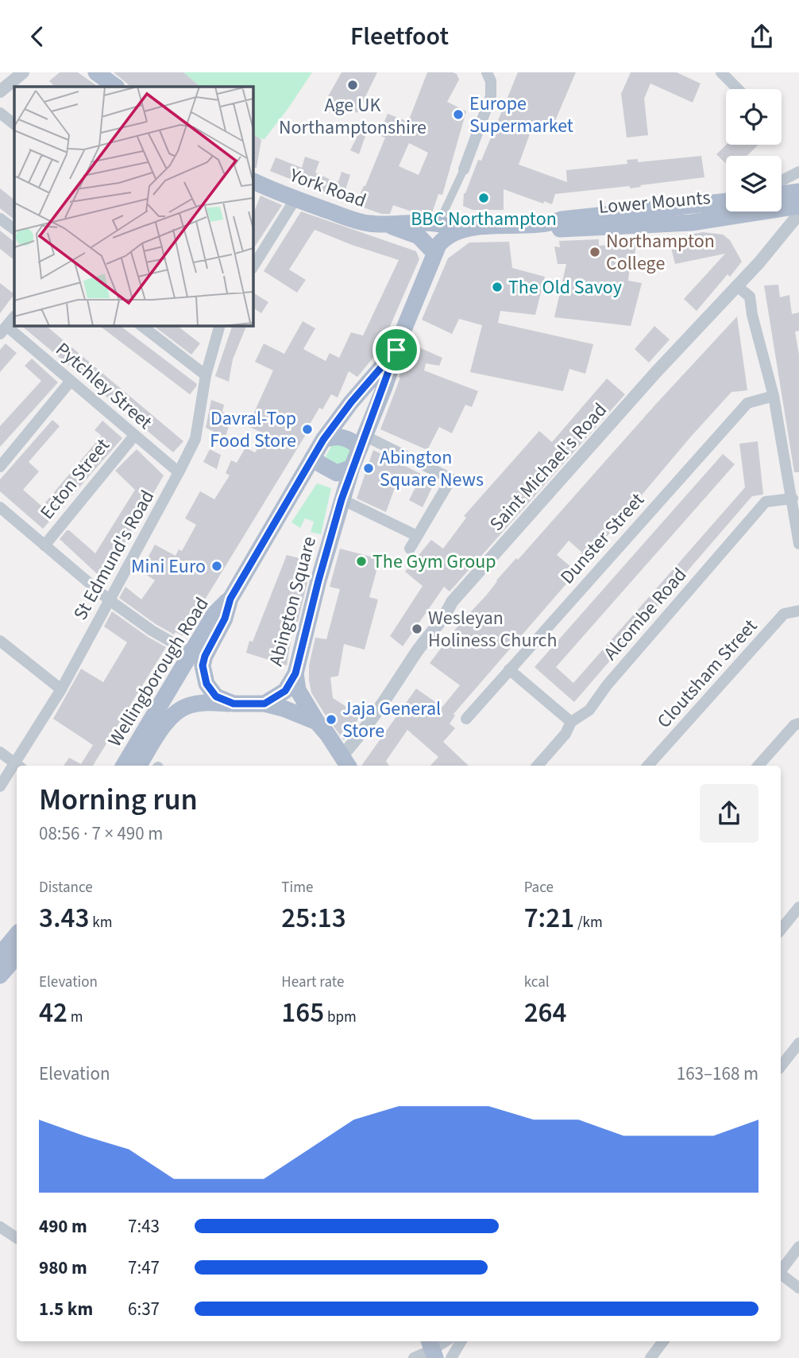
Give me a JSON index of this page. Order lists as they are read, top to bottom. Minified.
{"streets":{"main road":["York Road","Lower Mounts","Abington Square","Wellingborough Road"],"street":["Pytchley Street","Saint Michael's Road","Ecton Street","Dunster Street","St Edmund's Road","Alcombe Road","Cloutsham Street"]},"crossings":[["York Road","Lower Mounts"],["York Road","Abington Square"],["Lower Mounts","Abington Square"],["Pytchley Street","Ecton Street"],["Pytchley Street","St Edmund's Road"],["Abington Square","Wellingborough Road"]],"places":["Age UK Northamptonshire","Europe Supermarket","BBC Northampton","Northampton College","The Old Savoy","Davral-Top Food Store","Abington Square News","The Gym Group","Mini Euro","Wesleyan Holiness Church","Jaja General Store"],"page":{"header":"Fleetfoot","heading":["Morning run","08:56 · 7 × 490 m"],"stats":[["Distance","3.43 km"],["Time","25:13"],["Pace","7:21 /km"],["Elevation","42 m"],["Heart rate","165 bpm"],["kcal","264"]],"chart":["Elevation","163–168 m"],"list":[{"name":"490 m","note":"7:43"},{"name":"980 m","note":"7:47"},{"name":"1.5 km","note":"6:37"}]}}
